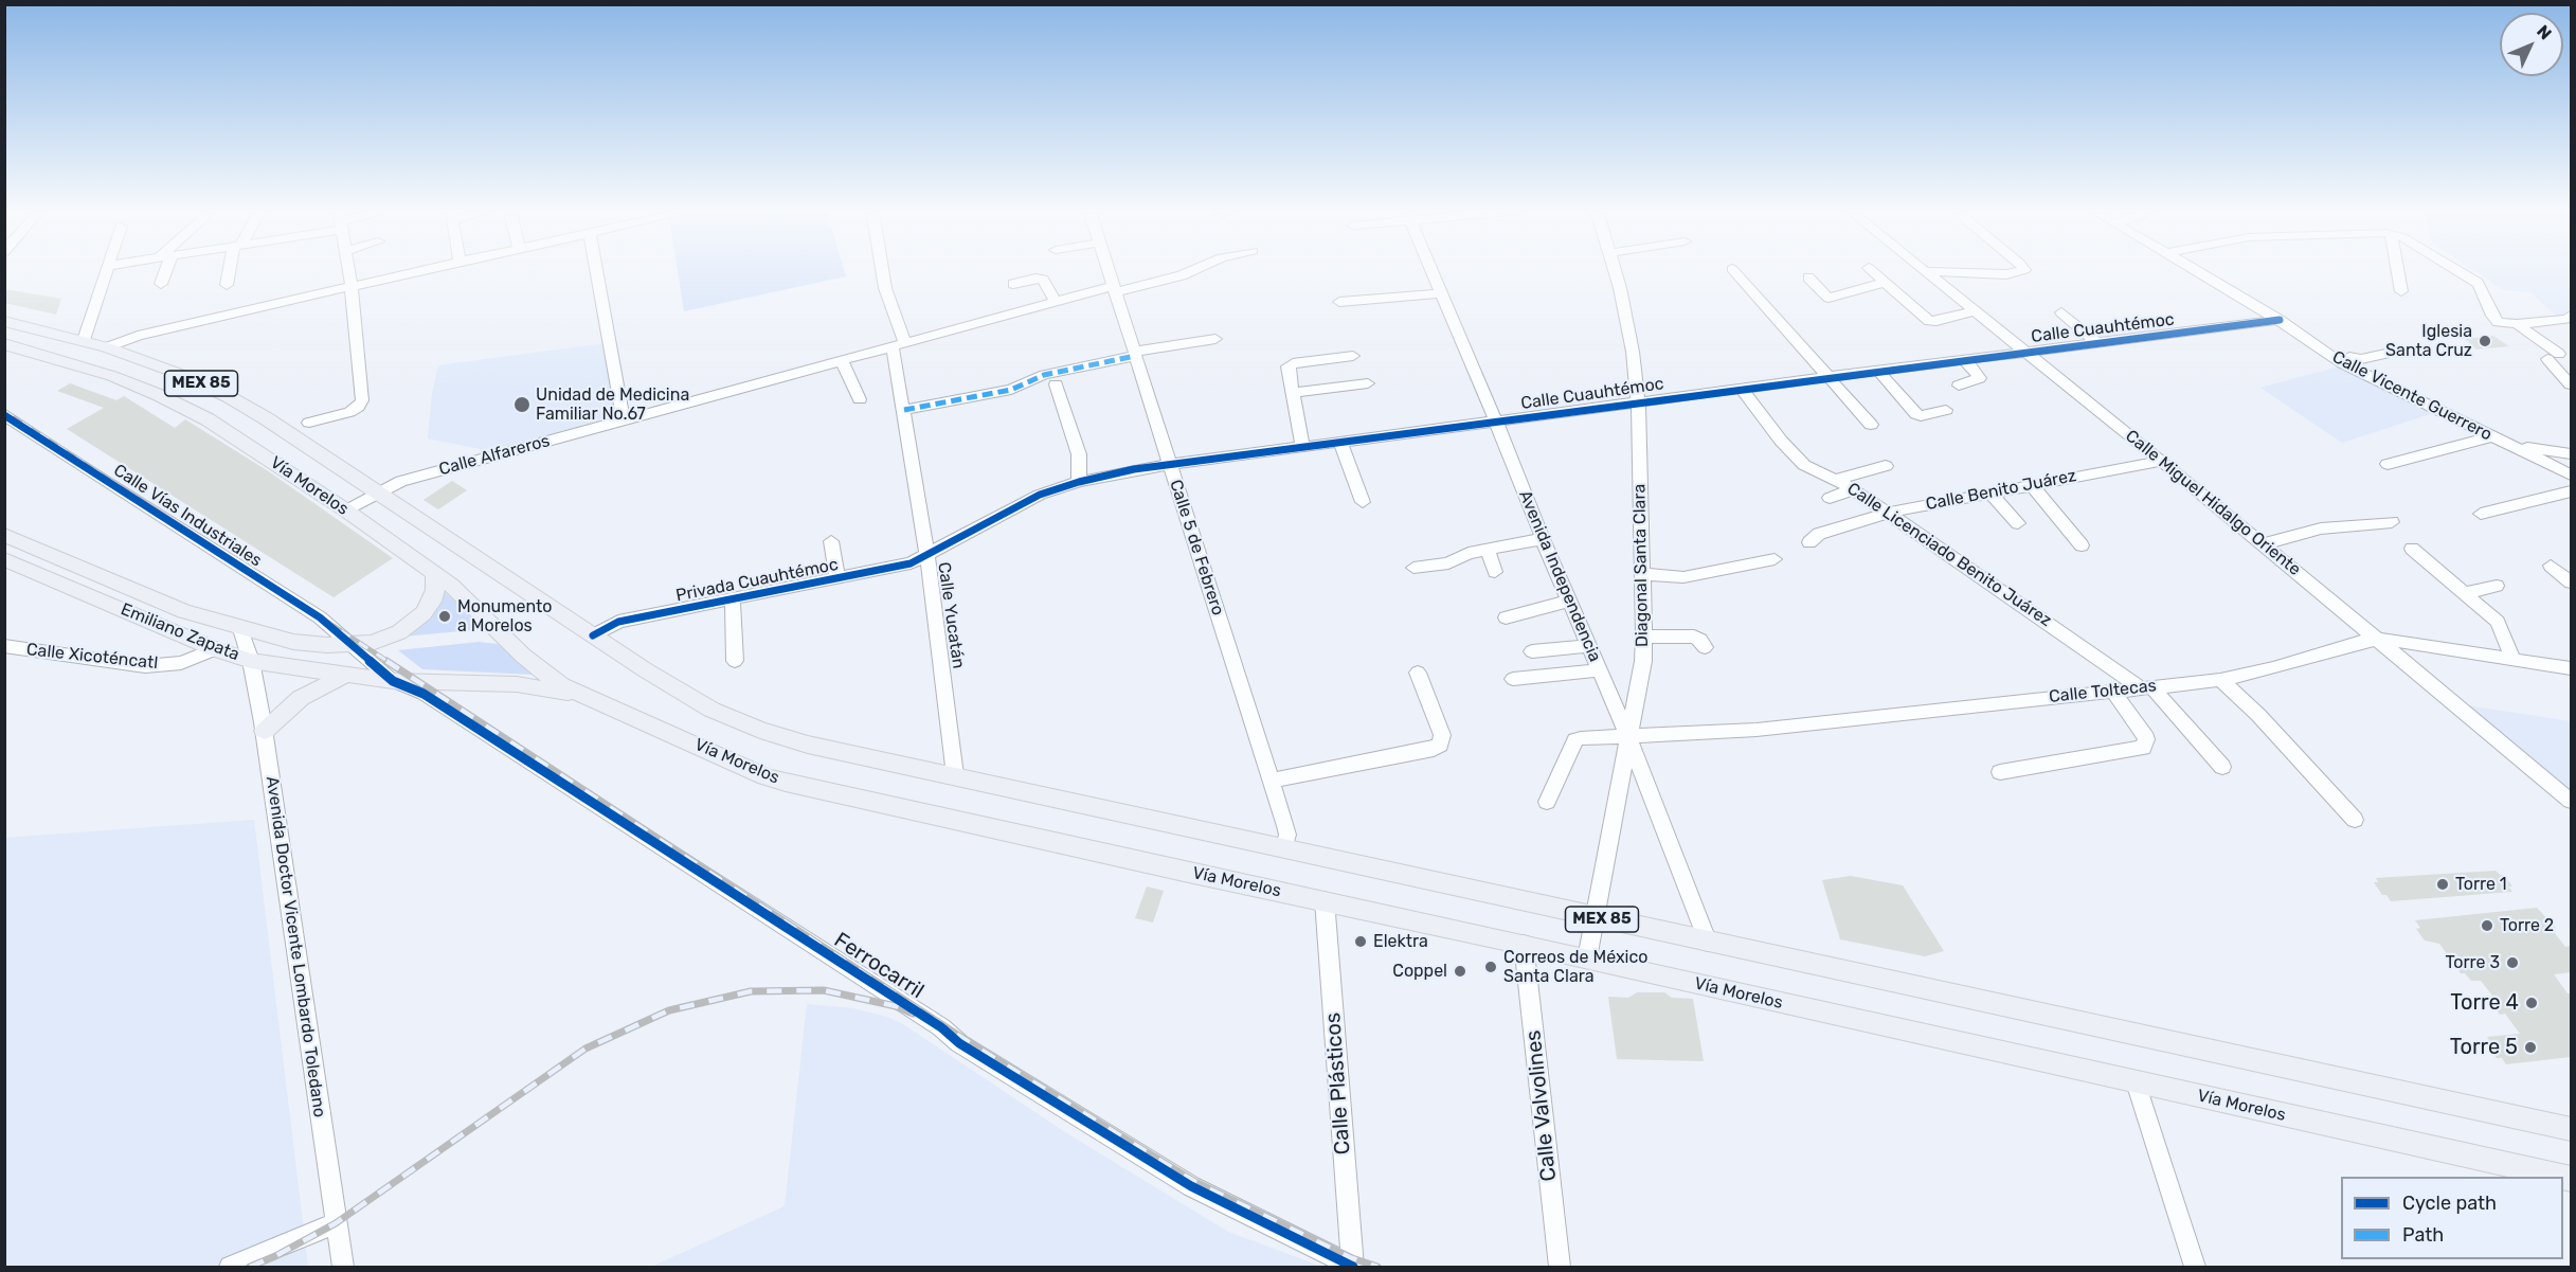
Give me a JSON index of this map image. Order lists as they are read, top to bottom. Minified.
{"streets":{"main road":["MEX 85","Vía Morelos","Emiliano Zapata"],"street":["Calle Cuauhtémoc","Calle Vicente Guerrero","Calle Alfareros","Calle Benito Juárez","Calle Miguel Hidalgo Oriente","Calle Vías Industriales","Calle 5 de Febrero","Calle Licenciado Benito Juárez","Diagonal Santa Clara","Avenida Independencia","Privada Cuauhtémoc","Calle Yucatán","Calle Xicoténcatl","Calle Toltecas","Avenida Doctor Vicente Lombardo Toledano","Ferrocarril","Calle Plásticos","Calle Valvolines"]},"crossings":[["Calle Cuauhtémoc","Calle Vicente Guerrero"],["Calle Cuauhtémoc","Calle Miguel Hidalgo Oriente"],["Calle Cuauhtémoc","Calle 5 de Febrero"],["Calle Cuauhtémoc","Calle Licenciado Benito Juárez"],["Calle Cuauhtémoc","Diagonal Santa Clara"],["Calle Cuauhtémoc","Avenida Independencia"],["Calle Cuauhtémoc","Privada Cuauhtémoc"],["Calle Cuauhtémoc","Calle Yucatán"],["Calle Alfareros","Vía Morelos"],["Calle Alfareros","Calle 5 de Febrero"],["Calle Alfareros","Calle Yucatán"],["Vía Morelos","Calle 5 de Febrero"],["Vía Morelos","Diagonal Santa Clara"],["Vía Morelos","Avenida Independencia"],["Vía Morelos","Privada Cuauhtémoc"],["Vía Morelos","Calle Yucatán"],["Vía Morelos","Emiliano Zapata"],["Vía Morelos","Calle Plásticos"],["Vía Morelos","Calle Valvolines"],["Calle Benito Juárez","Calle Miguel Hidalgo Oriente"],["Calle Benito Juárez","Calle Licenciado Benito Juárez"],["Calle Miguel Hidalgo Oriente","Calle Toltecas"],["Calle Vías Industriales","Emiliano Zapata"],["Calle Vías Industriales","Ferrocarril"],["Calle Licenciado Benito Juárez","Calle Toltecas"],["Diagonal Santa Clara","Avenida Independencia"],["Diagonal Santa Clara","Calle Toltecas"],["Avenida Independencia","Calle Toltecas"],["Privada Cuauhtémoc","Calle Yucatán"],["Emiliano Zapata","Calle Xicoténcatl"],["Emiliano Zapata","Avenida Doctor Vicente Lombardo Toledano"],["Emiliano Zapata","Ferrocarril"],["Ferrocarril","Calle Plásticos"]],"places":["Iglesia Santa Cruz","Unidad de Medicina Familiar No.67","Monumento a Morelos","Torre 1","Torre 2","Elektra","Torre 3","Correos de México Santa Clara","Coppel","Torre 4","Torre 5"],"legend":["Cycle path","Path"],"north":"top right"}
